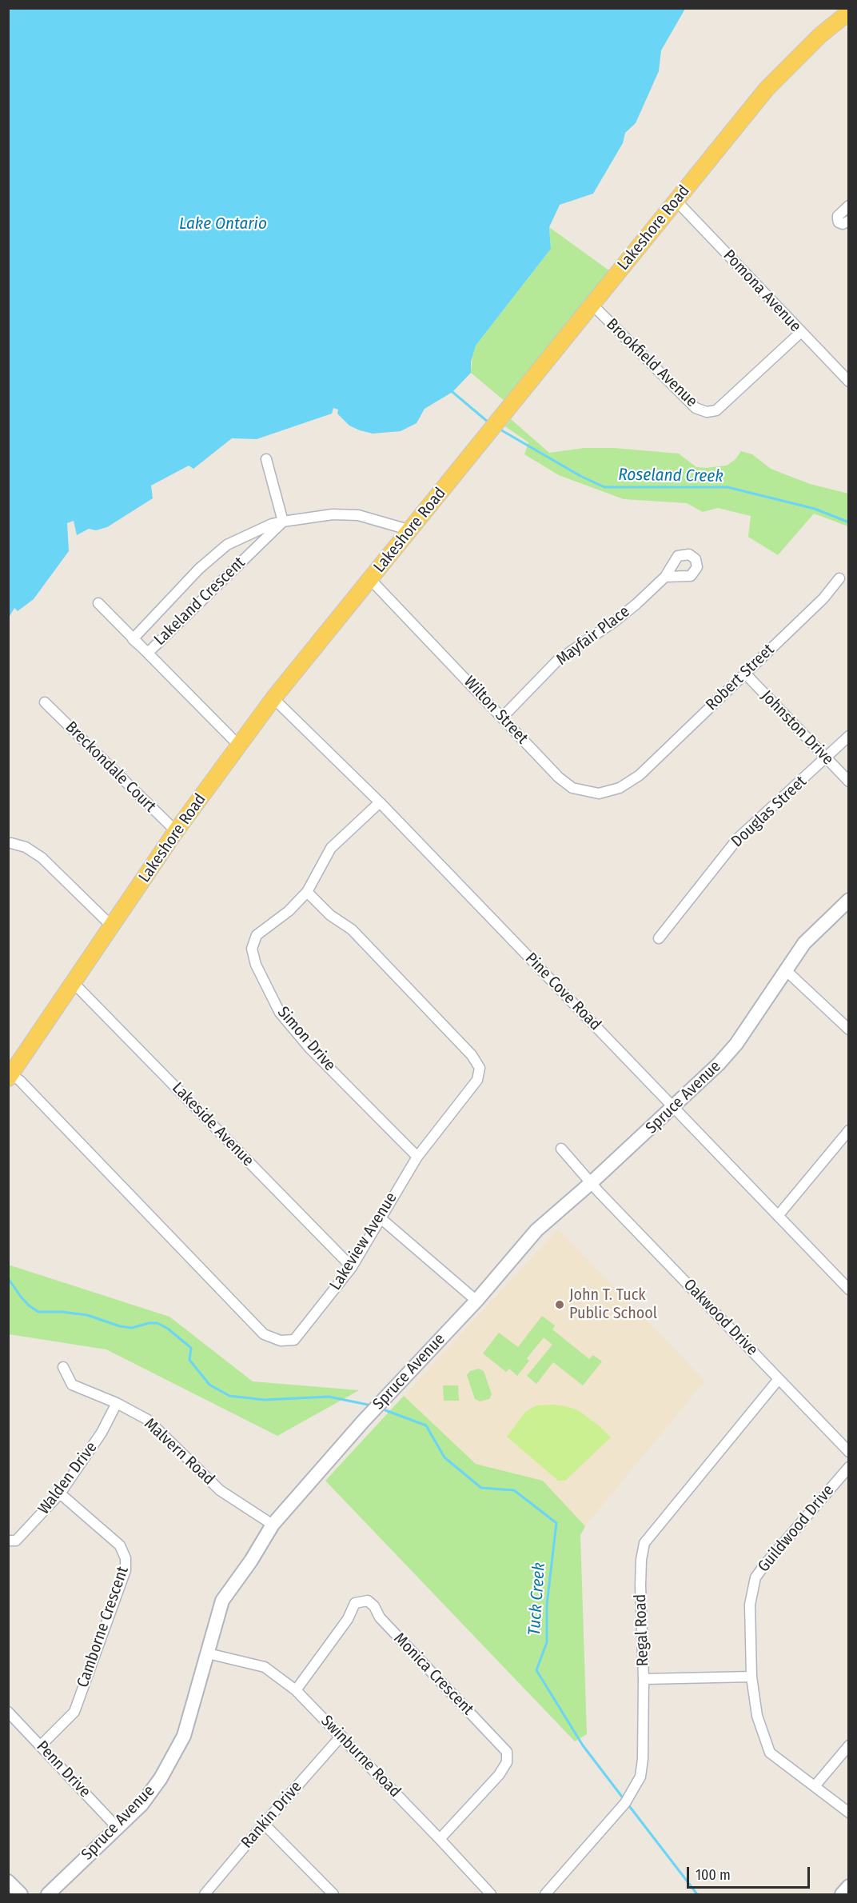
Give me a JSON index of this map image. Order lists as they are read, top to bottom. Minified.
{"streets":{"main road":["Lakeshore Road"],"street":["Pomona Avenue","Brookfield Avenue","Lakeland Crescent","Mayfair Place","Robert Street","Wilton Street","Johnston Drive","Breckondale Court","Douglas Street","Pine Cove Road","Simon Drive","Spruce Avenue","Lakeside Avenue","Lakeview Avenue","Oakwood Drive","Malvern Road","Walden Drive","Guildwood Drive","Camborne Crescent","Regal Road","Monica Crescent","Swinburne Road","Penn Drive","Rankin Drive"]},"crossings":[["Lakeshore Road","Pomona Avenue"],["Lakeshore Road","Brookfield Avenue"],["Lakeshore Road","Lakeland Crescent"],["Lakeshore Road","Wilton Street"],["Lakeshore Road","Breckondale Court"],["Lakeshore Road","Pine Cove Road"],["Lakeshore Road","Lakeside Avenue"],["Lakeshore Road","Lakeview Avenue"],["Pomona Avenue","Brookfield Avenue"],["Mayfair Place","Wilton Street"],["Robert Street","Wilton Street"],["Robert Street","Johnston Drive"],["Johnston Drive","Douglas Street"],["Pine Cove Road","Simon Drive"],["Pine Cove Road","Spruce Avenue"],["Simon Drive","Lakeview Avenue"],["Spruce Avenue","Oakwood Drive"],["Spruce Avenue","Malvern Road"],["Spruce Avenue","Swinburne Road"],["Spruce Avenue","Penn Drive"],["Lakeside Avenue","Lakeview Avenue"],["Oakwood Drive","Regal Road"],["Malvern Road","Walden Drive"],["Walden Drive","Camborne Crescent"],["Camborne Crescent","Penn Drive"],["Monica Crescent","Swinburne Road"],["Swinburne Road","Rankin Drive"]],"water":["Lake Ontario","Roseland Creek","Tuck Creek"],"places":["John T. Tuck Public School"],"scale_bar":"100 m"}
